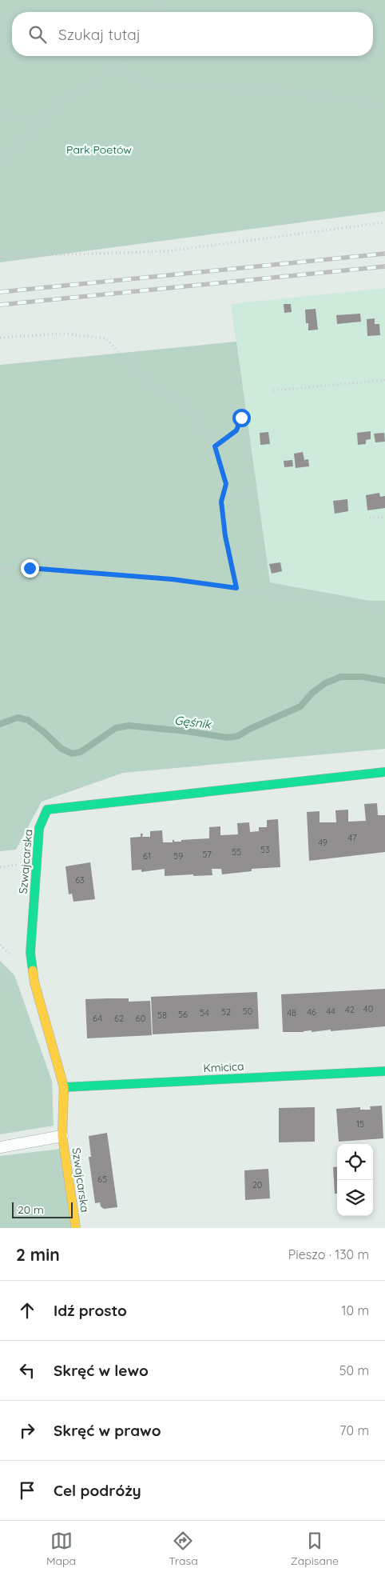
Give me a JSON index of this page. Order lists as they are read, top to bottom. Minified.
{"streets":{"street":["Szwajcarska","Kmicica"]},"crossings":[["Szwajcarska","Kmicica"]],"water":["Gęśnik"],"parks":["Park Poetów"],"house_numbers":["47","49","53","55","57","61","59","63","40","42","50","44","52","46","54","48","56","58","64","62","60","15","65","20"],"scale_bar":"20 m","page":{"search":"Szukaj tutaj","scale":"20 m","heading":["2 min","Pieszo · 130 m"],"list":[["Idź prosto","10 m"],["Skręć w lewo","50 m"],["Skręć w prawo","70 m"],"Cel podróży"],"nav":["Mapa","Trasa","Zapisane"]}}
